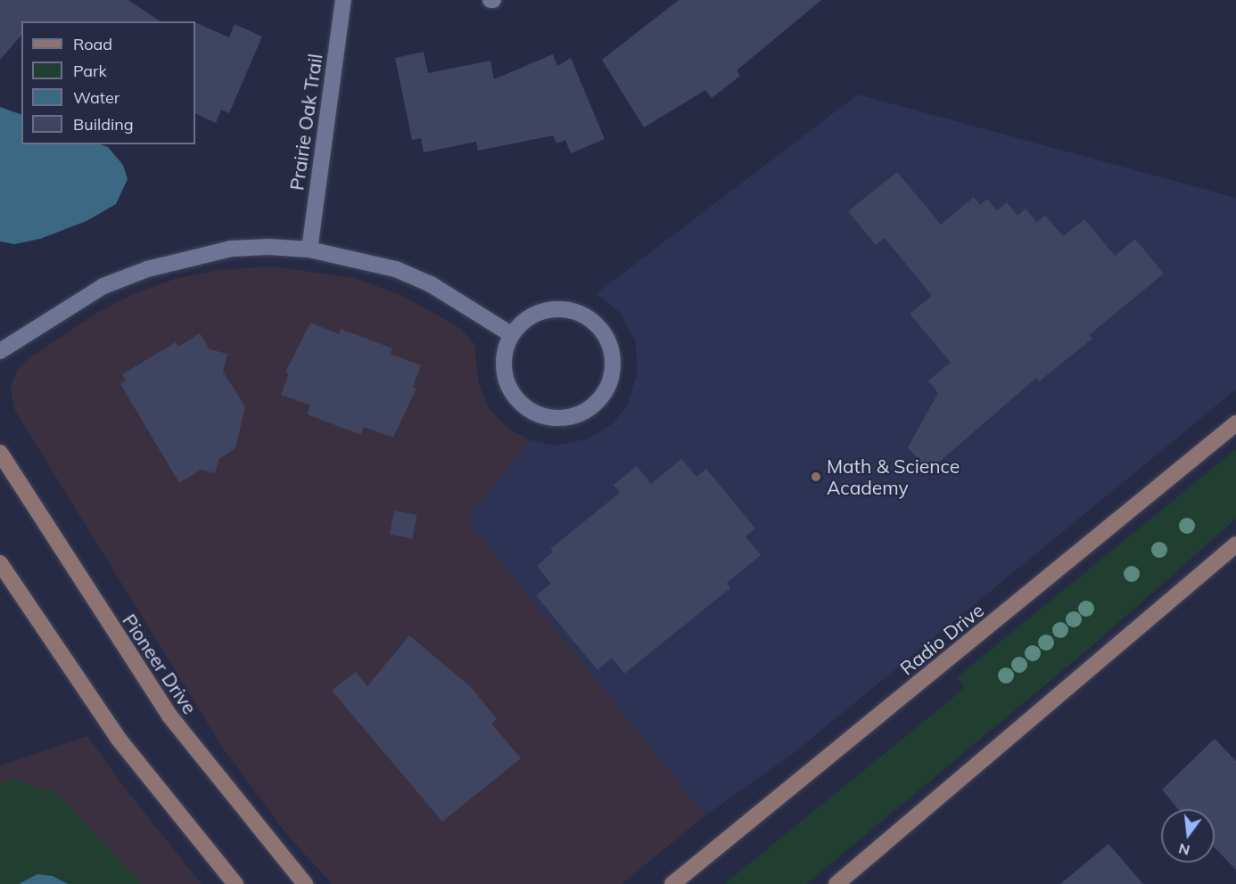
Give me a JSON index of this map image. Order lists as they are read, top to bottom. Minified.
{"streets":{"main road":["Radio Drive","Pioneer Drive"],"street":["Prairie Oak Trail"]},"places":["Math & Science Academy"],"legend":["Road","Park","Water","Building"],"north":"bottom"}
